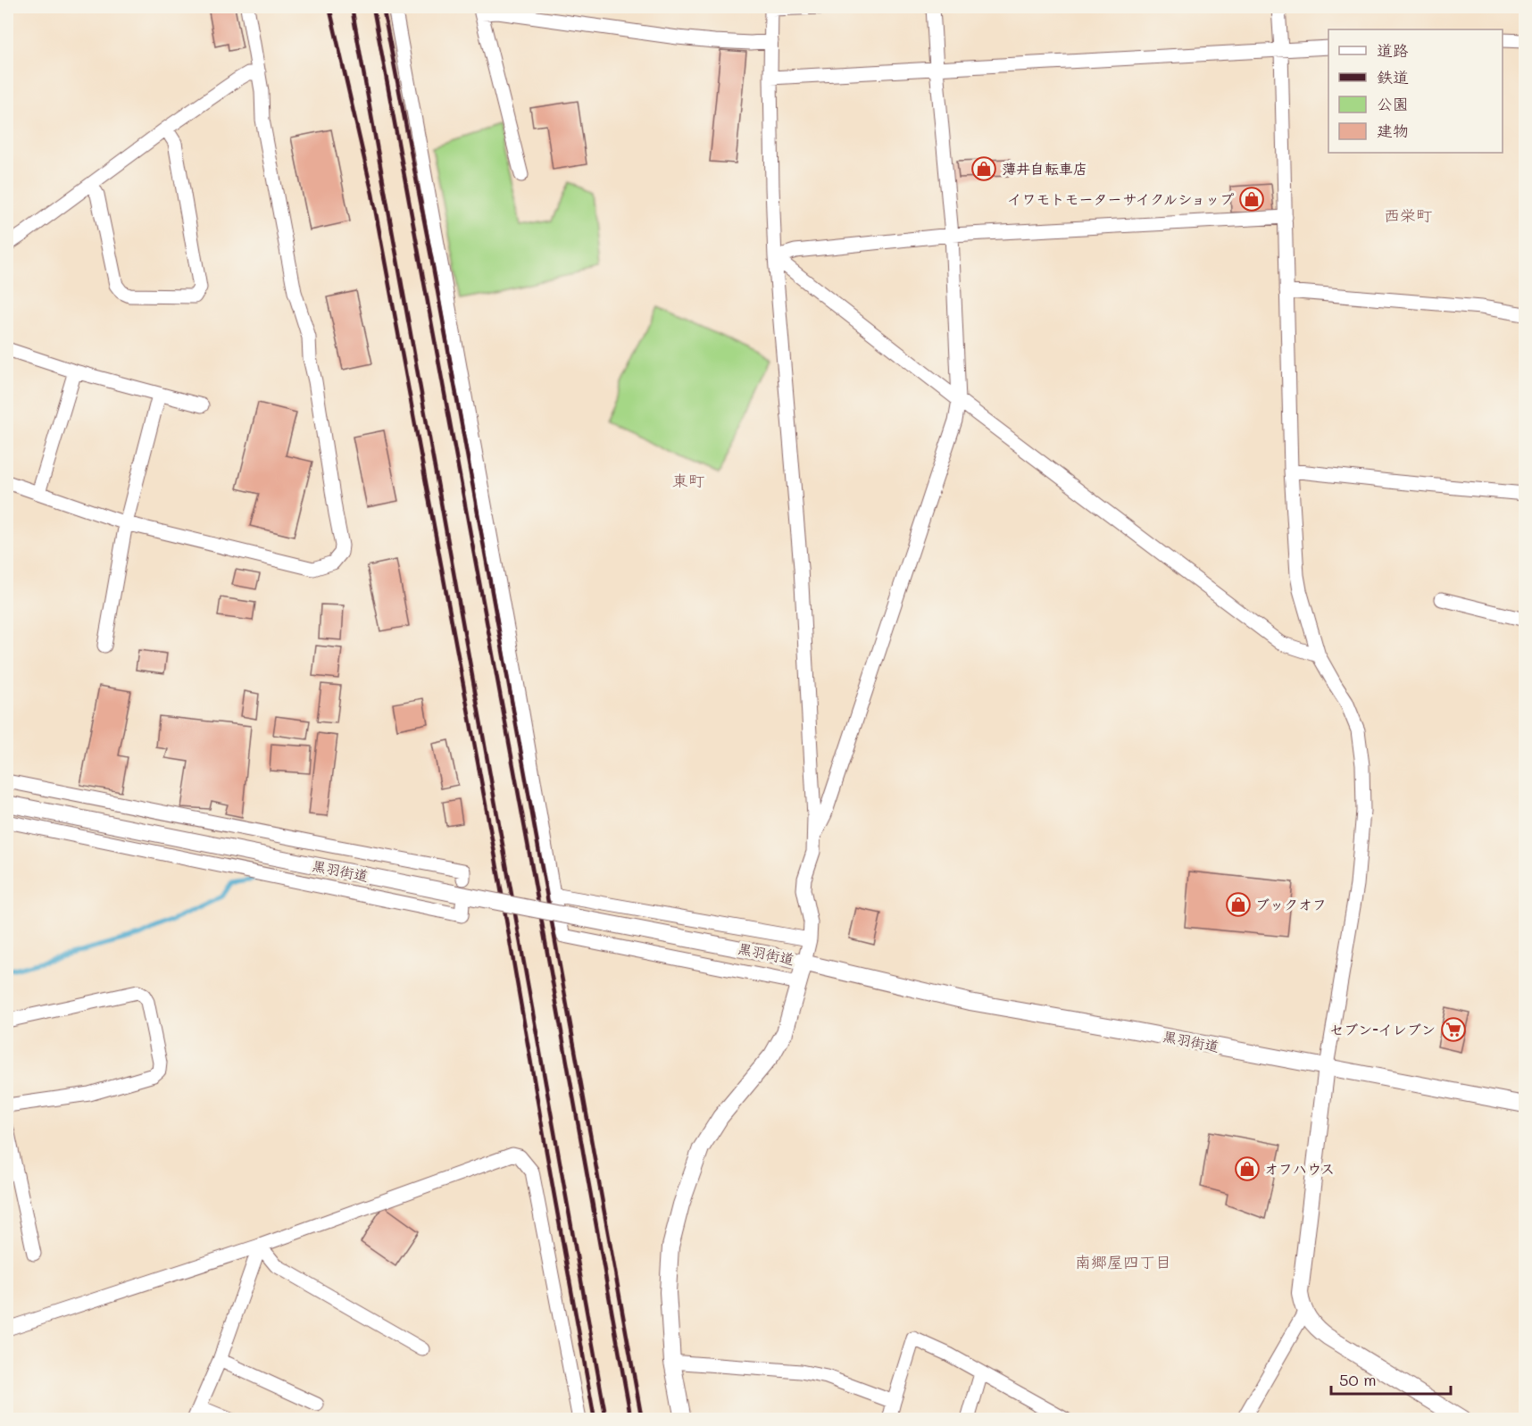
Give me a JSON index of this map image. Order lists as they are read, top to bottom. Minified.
{"streets":{"street":["黒羽街道"]},"districts":["西栄町","東町","南郷屋四丁目"],"places":{"shop":["薄井自転車店","イワモトモーターサイクルショップ","ブックオフ","オフハウス"],"supermarket":["セブン-イレブン"]},"legend":["道路","鉄道","公園","建物"],"scale_bar":"50 m"}
